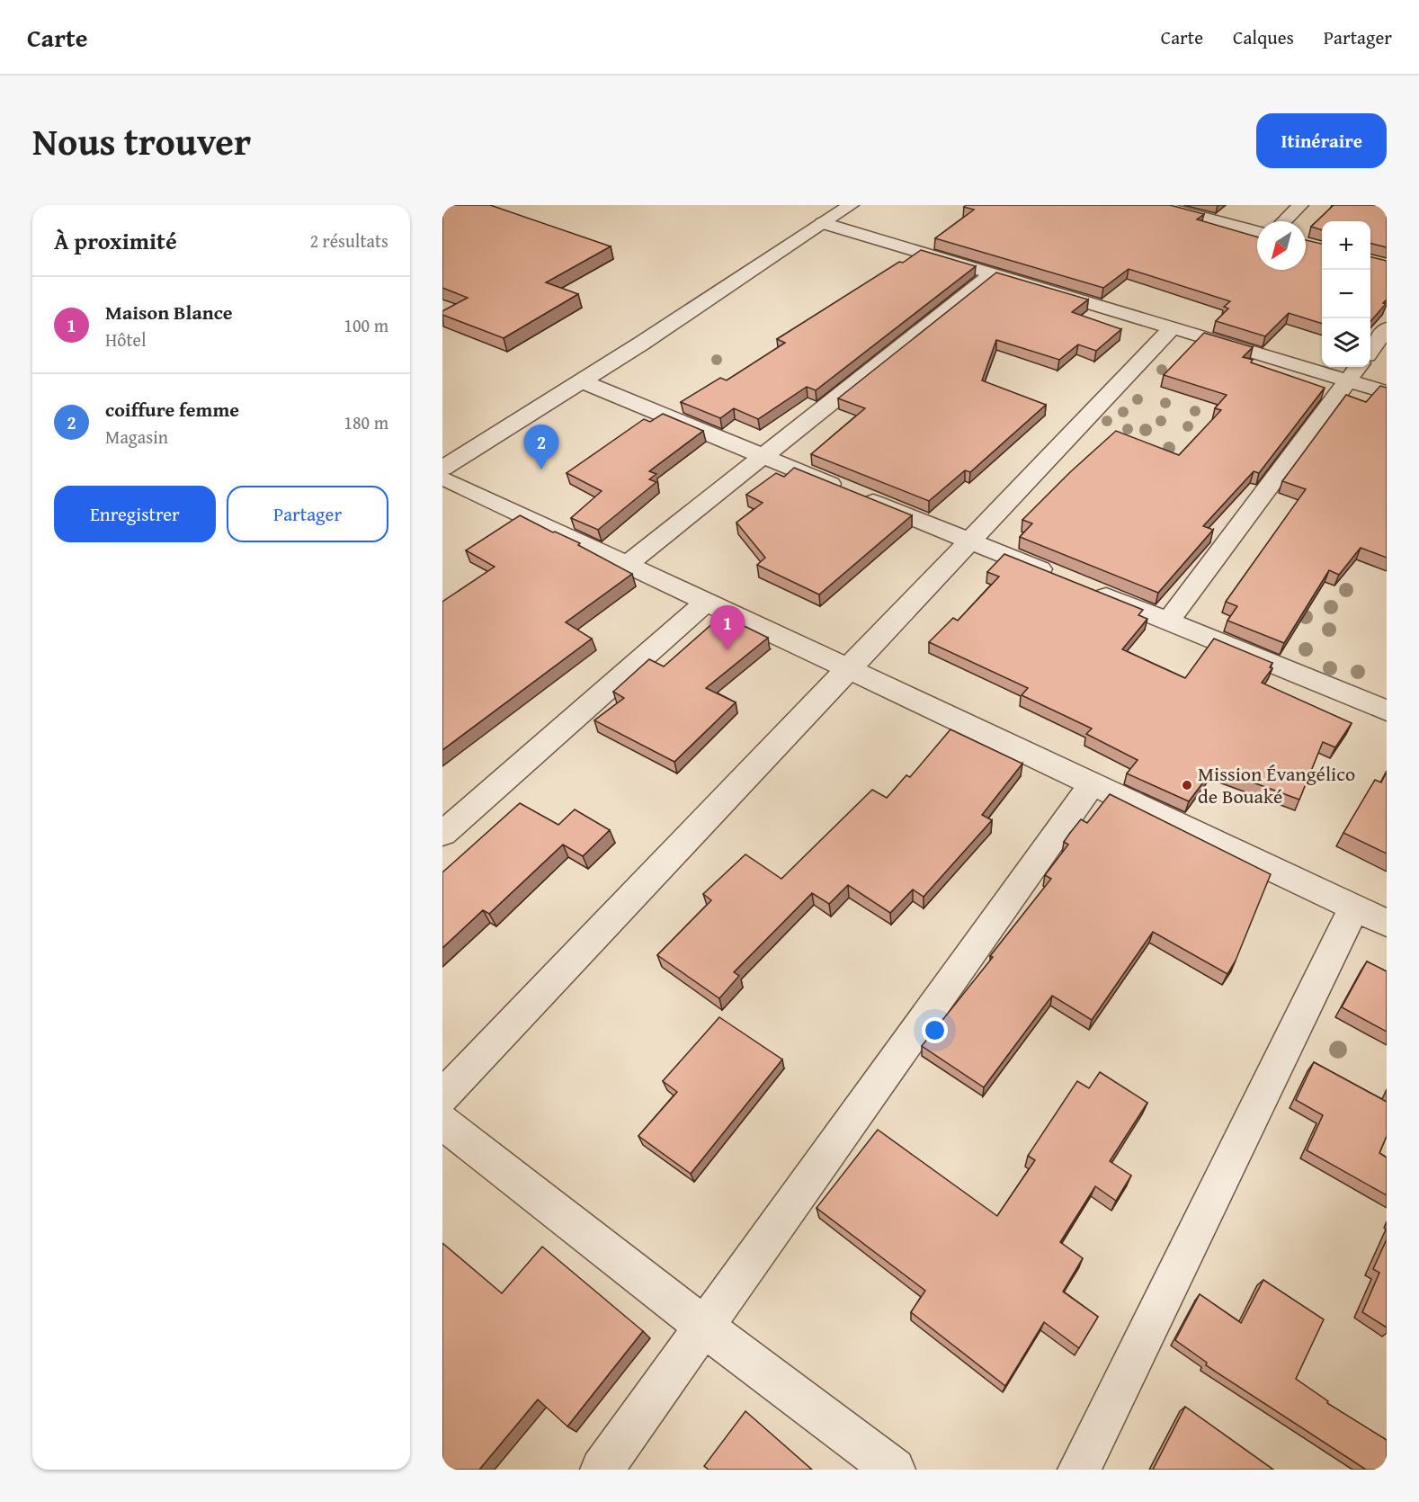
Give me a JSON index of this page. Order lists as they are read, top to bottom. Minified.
{"places":["Mission Évangélico de Bouaké"],"north":"bottom left","page":{"header":"Carte","nav":["Carte","Calques","Partager"],"title":"Nous trouver","buttons":["Itinéraire",["Enregistrer","Partager"]],"heading":["À proximité","2 résultats"],"map_buttons":["+","−"],"list":[{"mark":"1","name":"Maison Blance","note":"Hôtel","value":"100 m"},{"mark":"2","name":"coiffure femme","note":"Magasin","value":"180 m"}],"pins":["2","1"]}}
